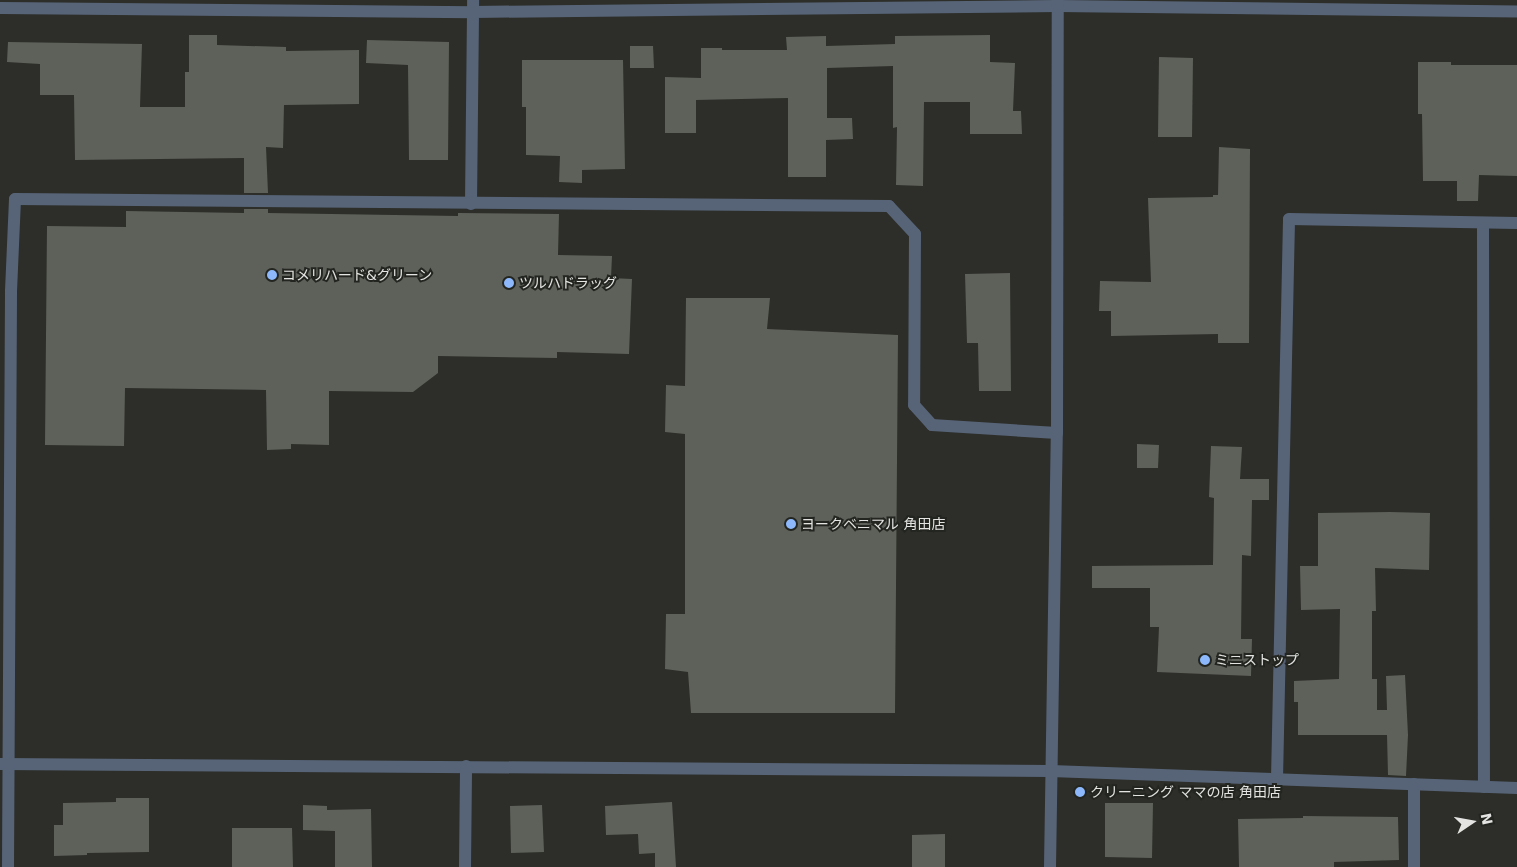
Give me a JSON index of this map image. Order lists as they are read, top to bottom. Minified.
{"places":["コメリハード&グリーン","ツルハドラッグ","ヨークベニマル 角田店","ミニストップ","クリーニング ママの店 角田店"],"north":"right"}
